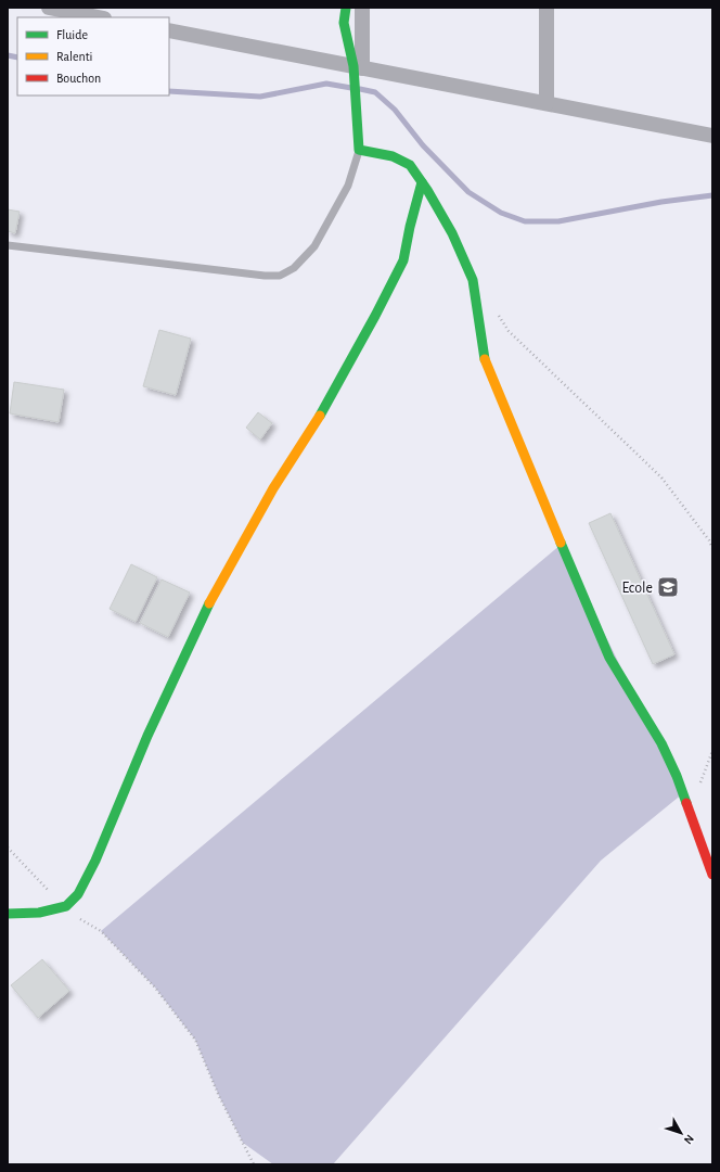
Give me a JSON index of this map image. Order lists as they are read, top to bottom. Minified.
{"places":{"school or university":["Ecole"]},"legend":["Fluide","Ralenti","Bouchon"],"north":"bottom right"}
